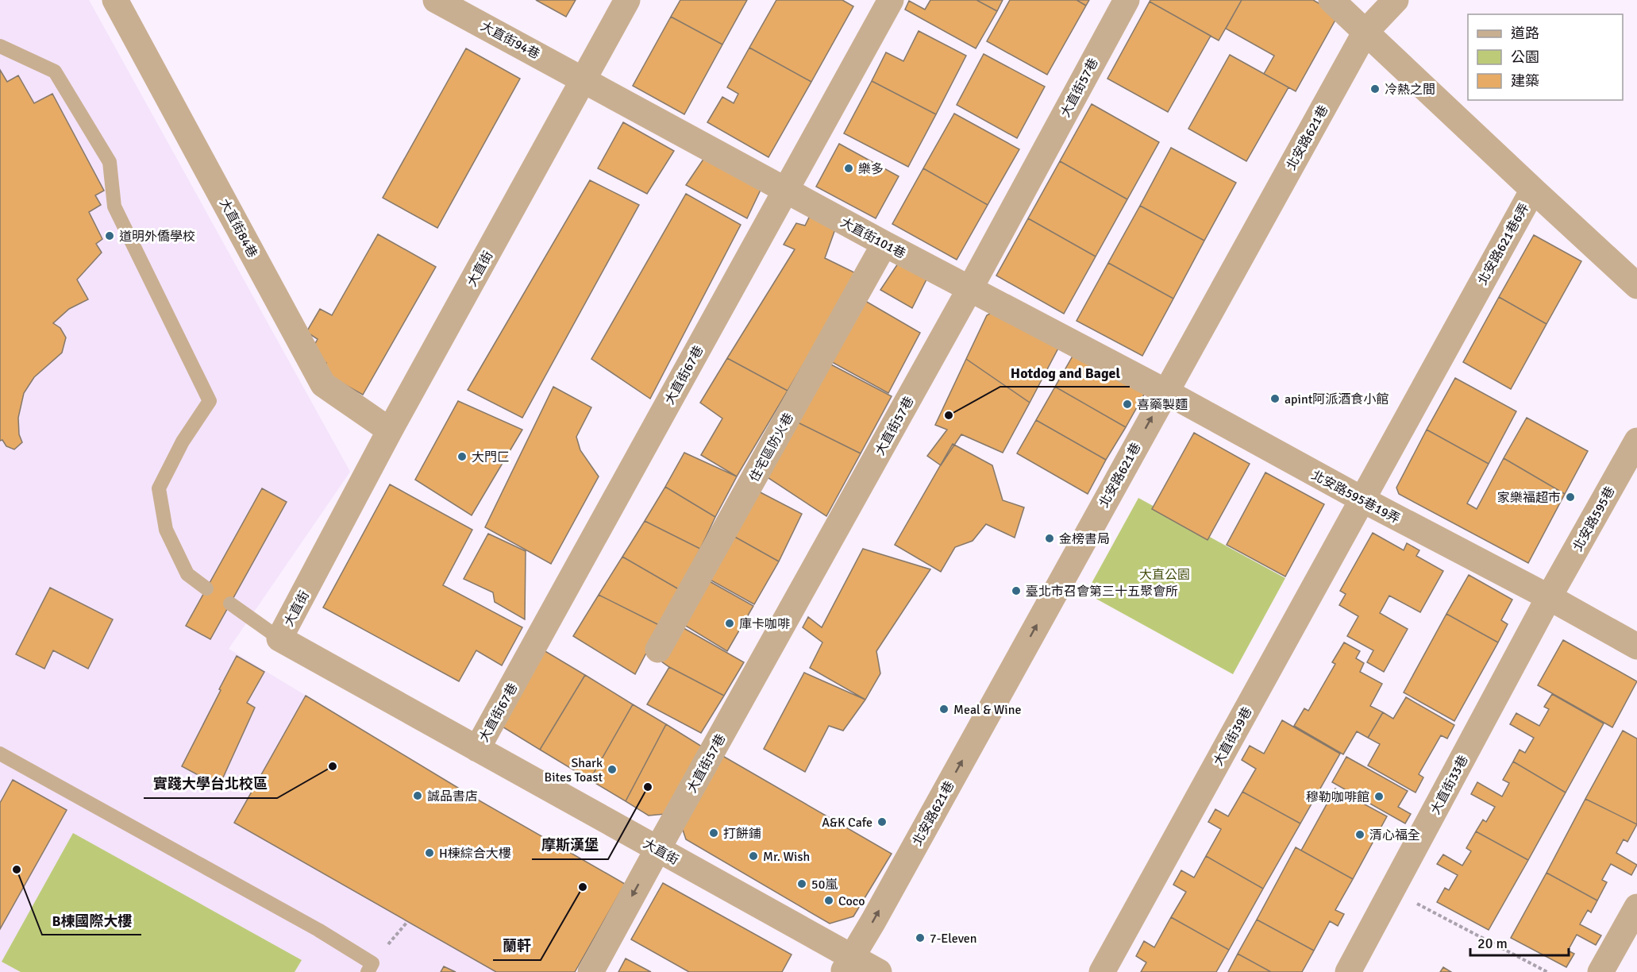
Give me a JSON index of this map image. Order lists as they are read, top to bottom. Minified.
{"streets":{"street":["大直街94巷","大直街57巷","北安路621巷","大直街84巷","大直街101巷","北安路621巷6弄","大直街","大直街67巷","住宅區防火巷","北安路595巷19弄","北安路595巷","大直街39巷","大直街33巷"]},"crossings":[["大直街94巷","大直街101巷"],["大直街94巷","大直街"],["大直街57巷","大直街101巷"],["大直街57巷","大直街"],["北安路621巷","大直街101巷"],["北安路621巷","北安路621巷6弄"],["北安路621巷","大直街"],["北安路621巷","北安路595巷19弄"],["大直街84巷","大直街"],["大直街101巷","大直街"],["大直街101巷","大直街67巷"],["大直街101巷","住宅區防火巷"],["大直街101巷","北安路595巷19弄"],["北安路621巷6弄","北安路595巷19弄"],["北安路621巷6弄","大直街39巷"],["大直街","大直街67巷"],["北安路595巷19弄","北安路595巷"],["北安路595巷19弄","大直街39巷"],["北安路595巷19弄","大直街33巷"],["北安路595巷","大直街33巷"]],"one_way":["北安路621巷"],"parks":["大直公園"],"places":["冷熱之間","樂多","道明外僑學校","apint阿派酒食小館","喜藥製麵","Hotdog and Bagel","大門匚","家樂福超市","金榜書局","臺北市召會第三十五聚會所","庫卡咖啡","Meal & Wine","實踐大學台北校區","Shark Bites Toast","摩斯漢堡","誠品書店","穆勒咖啡館","A&K Cafe","打餅鋪","清心福全","H棟綜合大樓","Mr. Wish","B棟國際大樓","50嵐","蘭軒","Coco","7-Eleven"],"legend":["道路","公園","建築"],"scale_bar":"20 m"}
